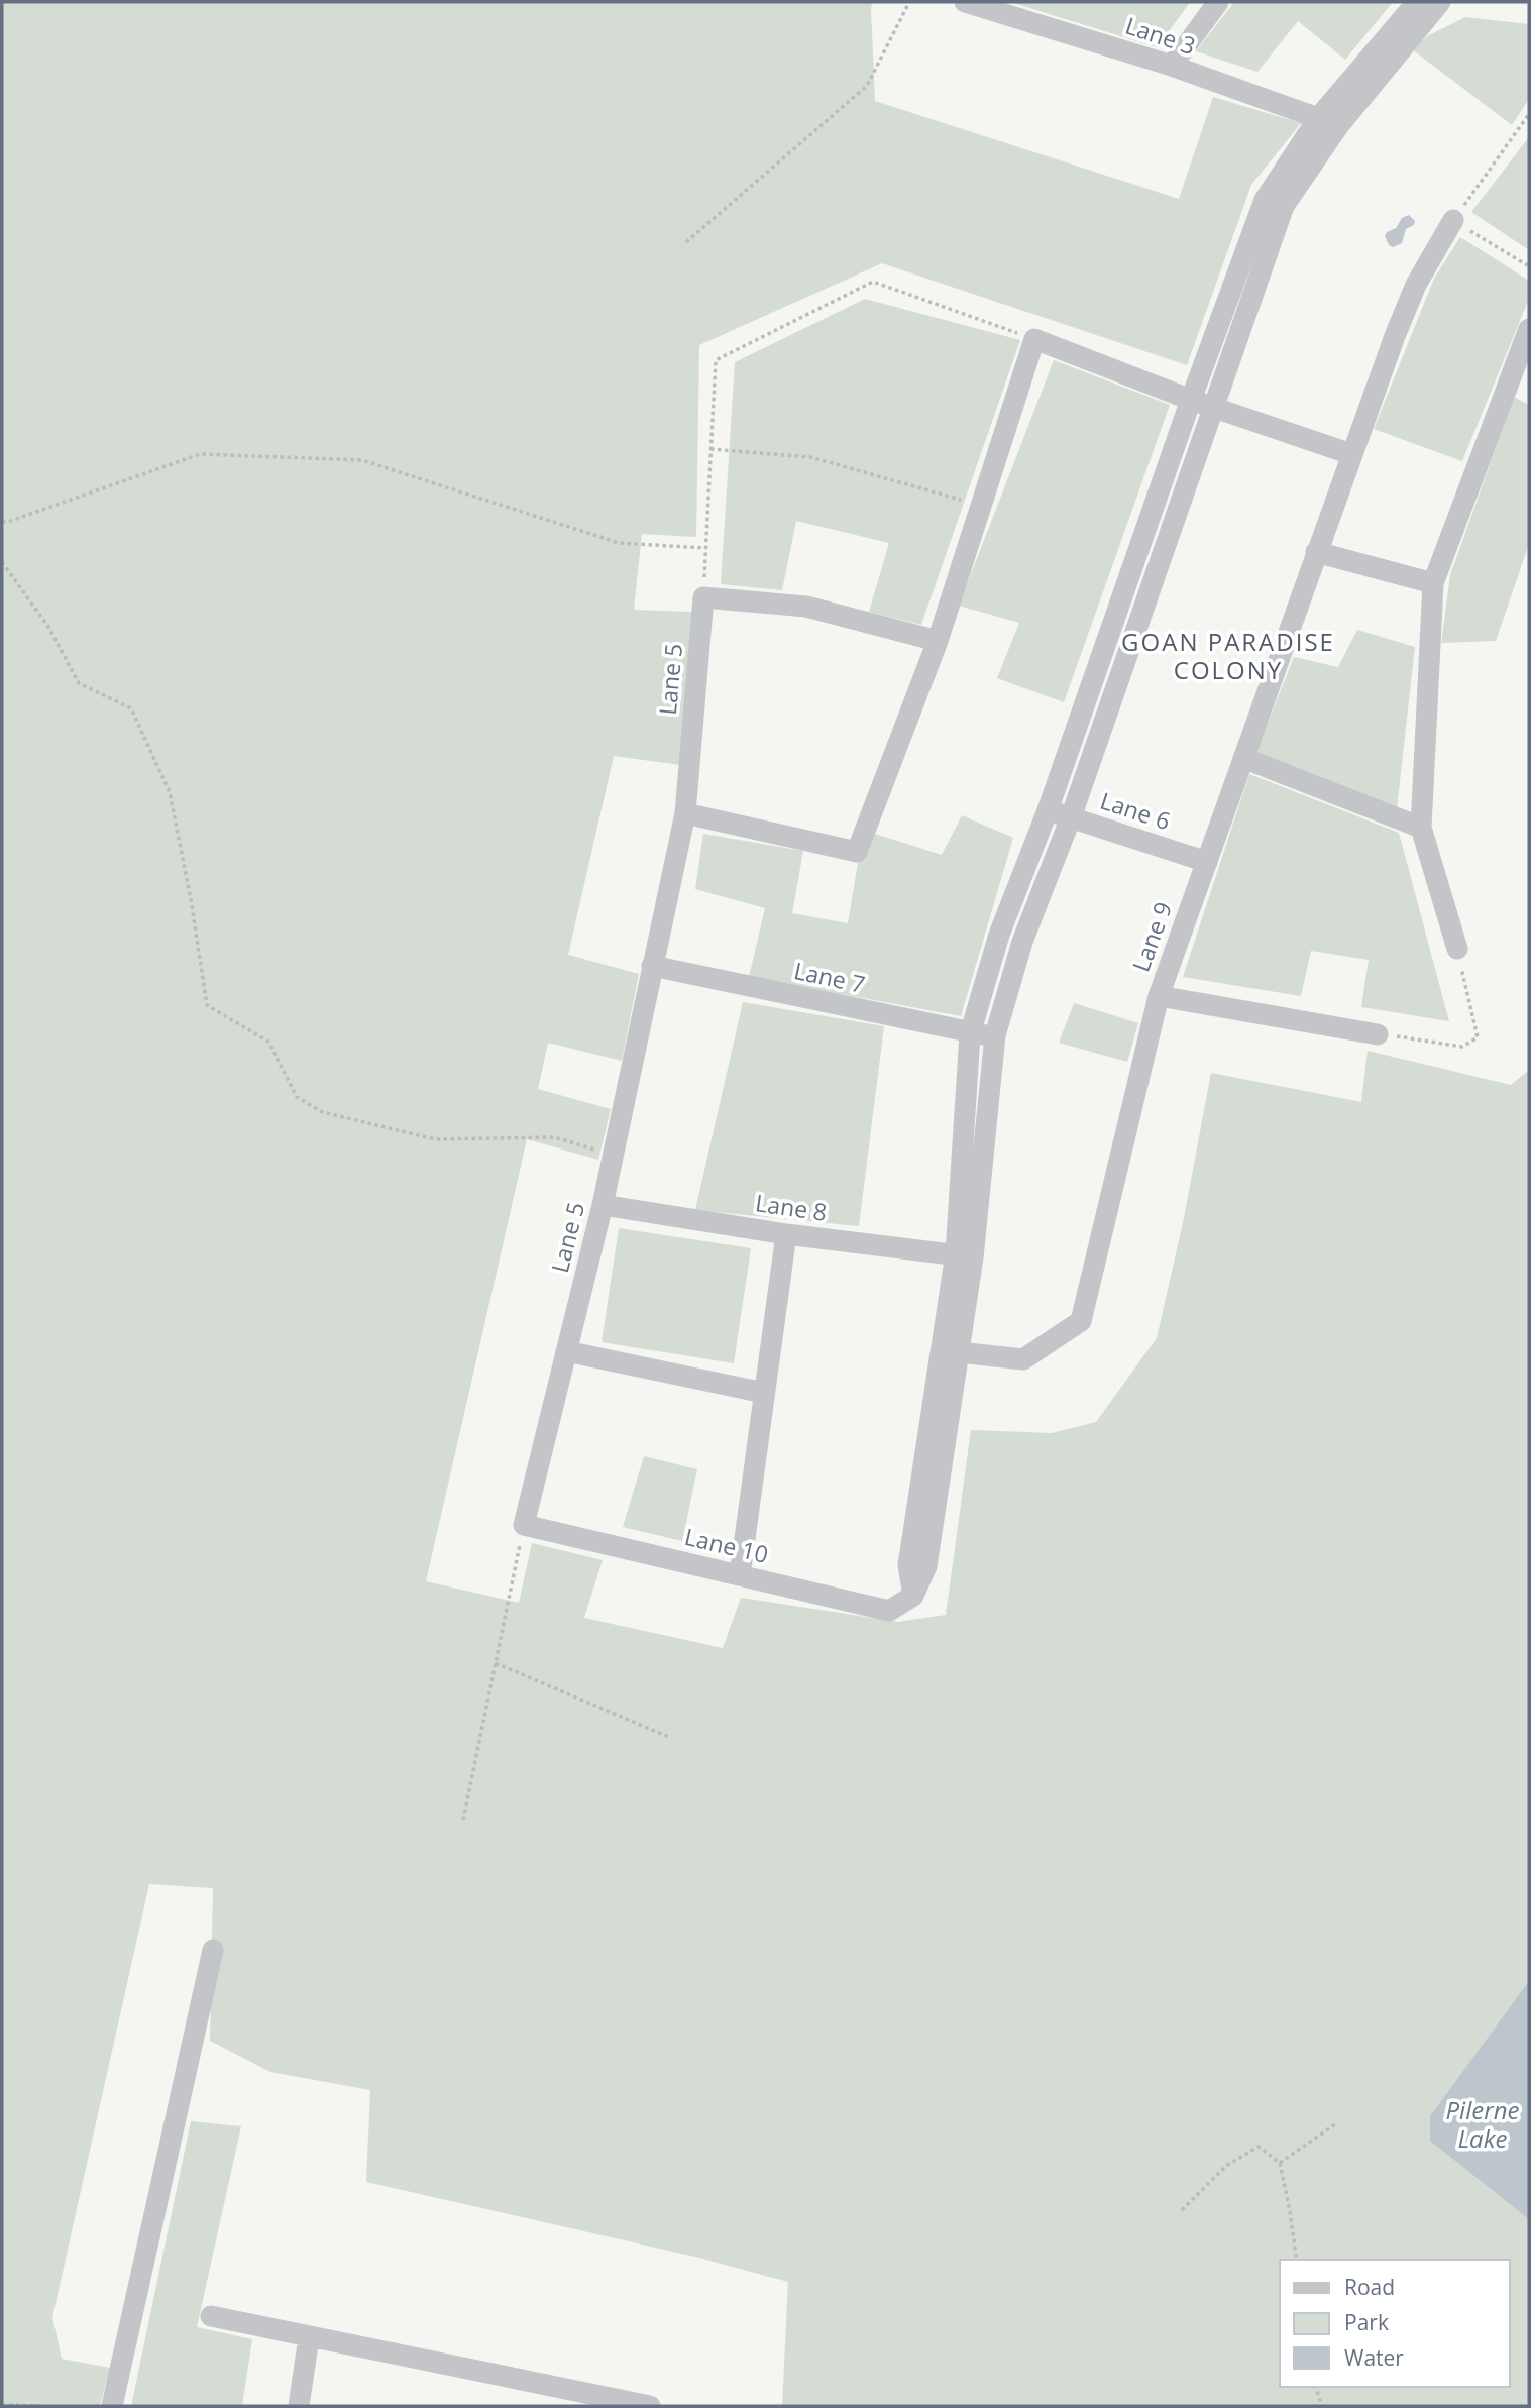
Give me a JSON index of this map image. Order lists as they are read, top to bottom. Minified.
{"streets":{"street":["Lane 3","Lane 5","Lane 6","Lane 9","Lane 7","Lane 8","Lane 10"]},"crossings":[["Lane 5","Lane 7"],["Lane 5","Lane 8"],["Lane 5","Lane 10"],["Lane 6","Lane 9"]],"districts":["GOAN PARADISE COLONY"],"water":["Pilerne Lake"],"legend":["Road","Park","Water"]}
